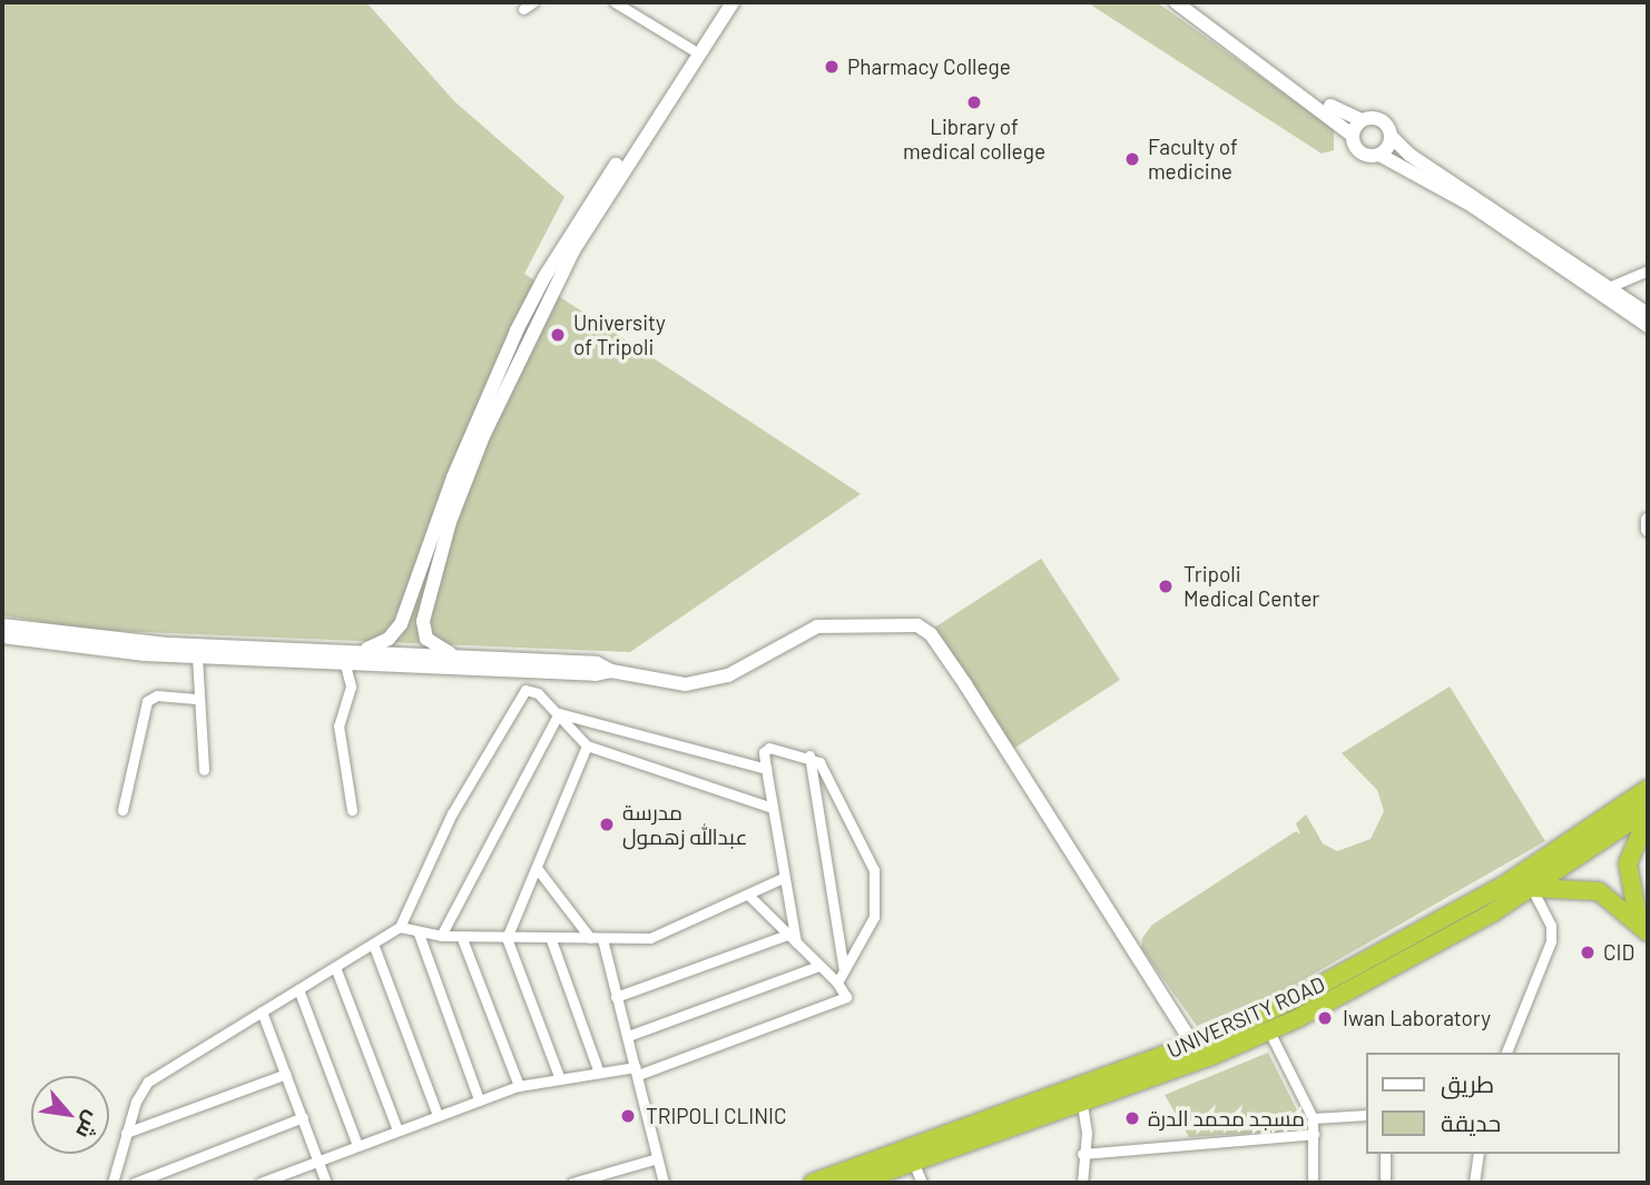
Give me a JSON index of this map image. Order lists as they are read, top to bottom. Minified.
{"streets":{"highway":["UNIVERSITY ROAD"]},"places":["Pharmacy College","Library of medical college","Faculty of medicine","University of Tripoli","Tripoli Medical Center","مدرسة عبدالله زهمول","CID","Iwan Laboratory","TRIPOLI CLINIC","مسجد محمد الدرة"],"legend":["طريق","حديقة"],"north":"bottom right"}
